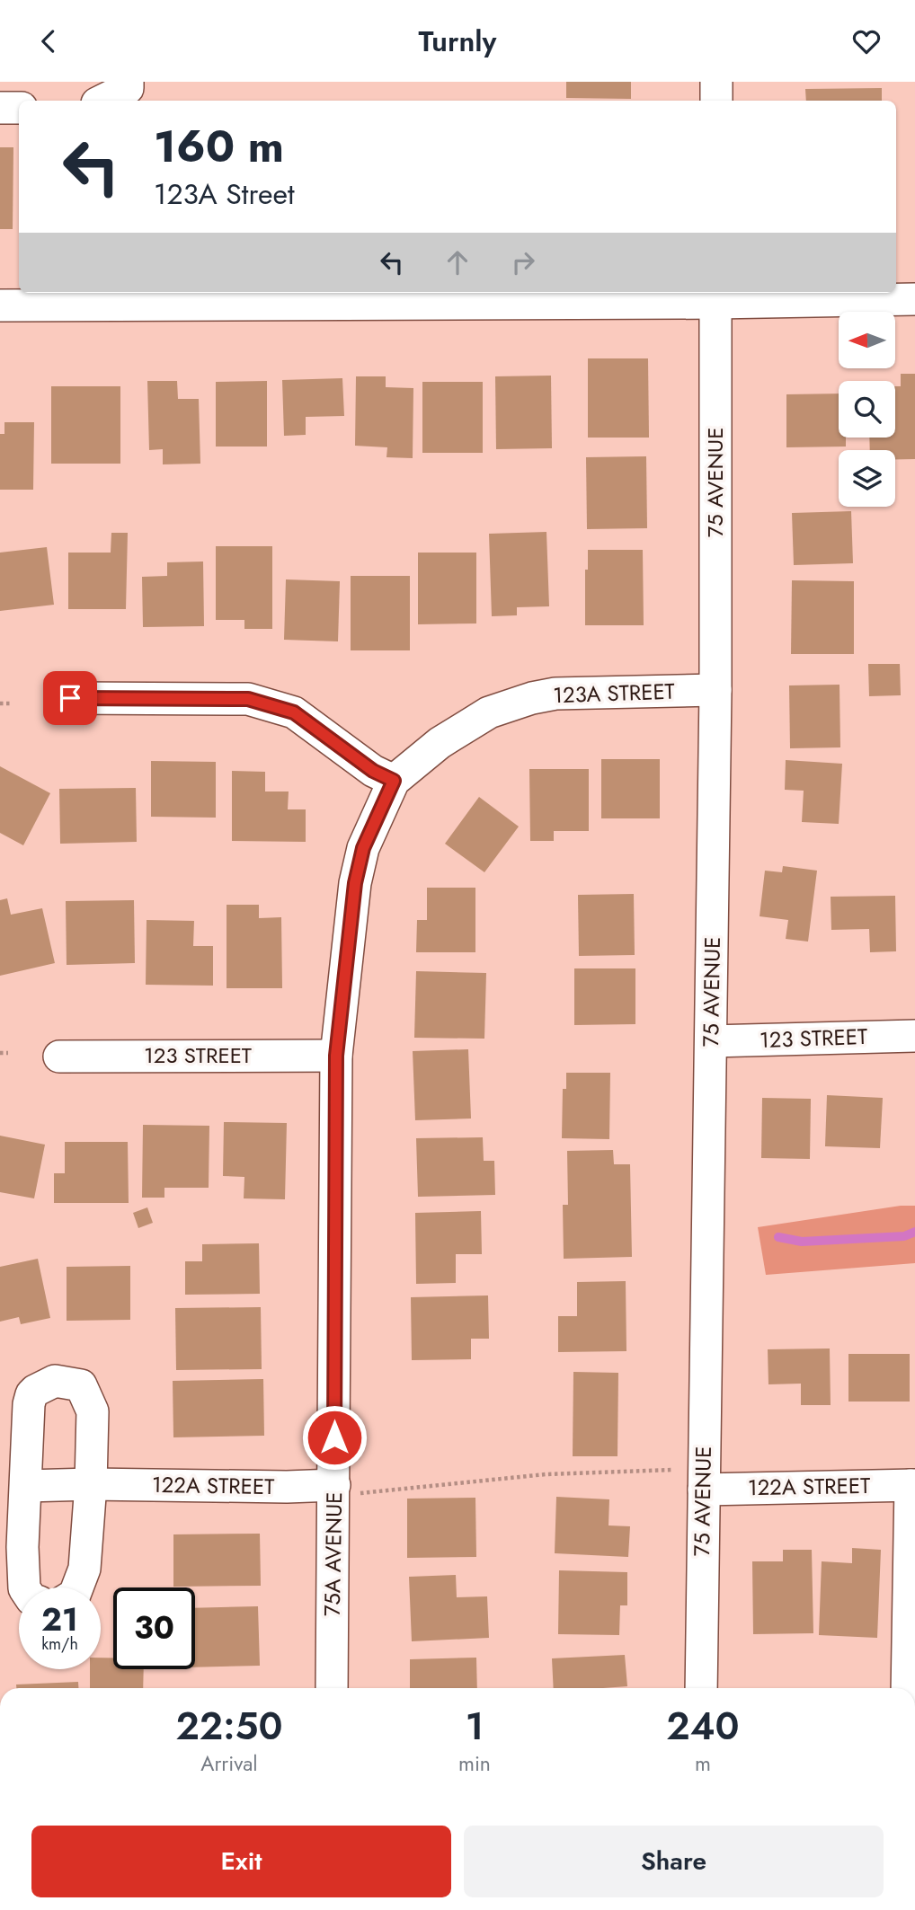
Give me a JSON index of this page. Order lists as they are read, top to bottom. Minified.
{"streets":{"street":["75 AVENUE","123A STREET","123 STREET","122A STREET","75A AVENUE"]},"crossings":[["75 AVENUE","123A STREET"],["75 AVENUE","123 STREET"],["75 AVENUE","122A STREET"],["123A STREET","75A AVENUE"],["123 STREET","75A AVENUE"],["122A STREET","75A AVENUE"]],"north":"left","page":{"header":"Turnly","turn":["160 m","123A Street"],"speed":"21 km/h","limit":"30","eta":["22:50","Arrival","1","min","240","m"],"buttons":["Exit","Share"]}}
